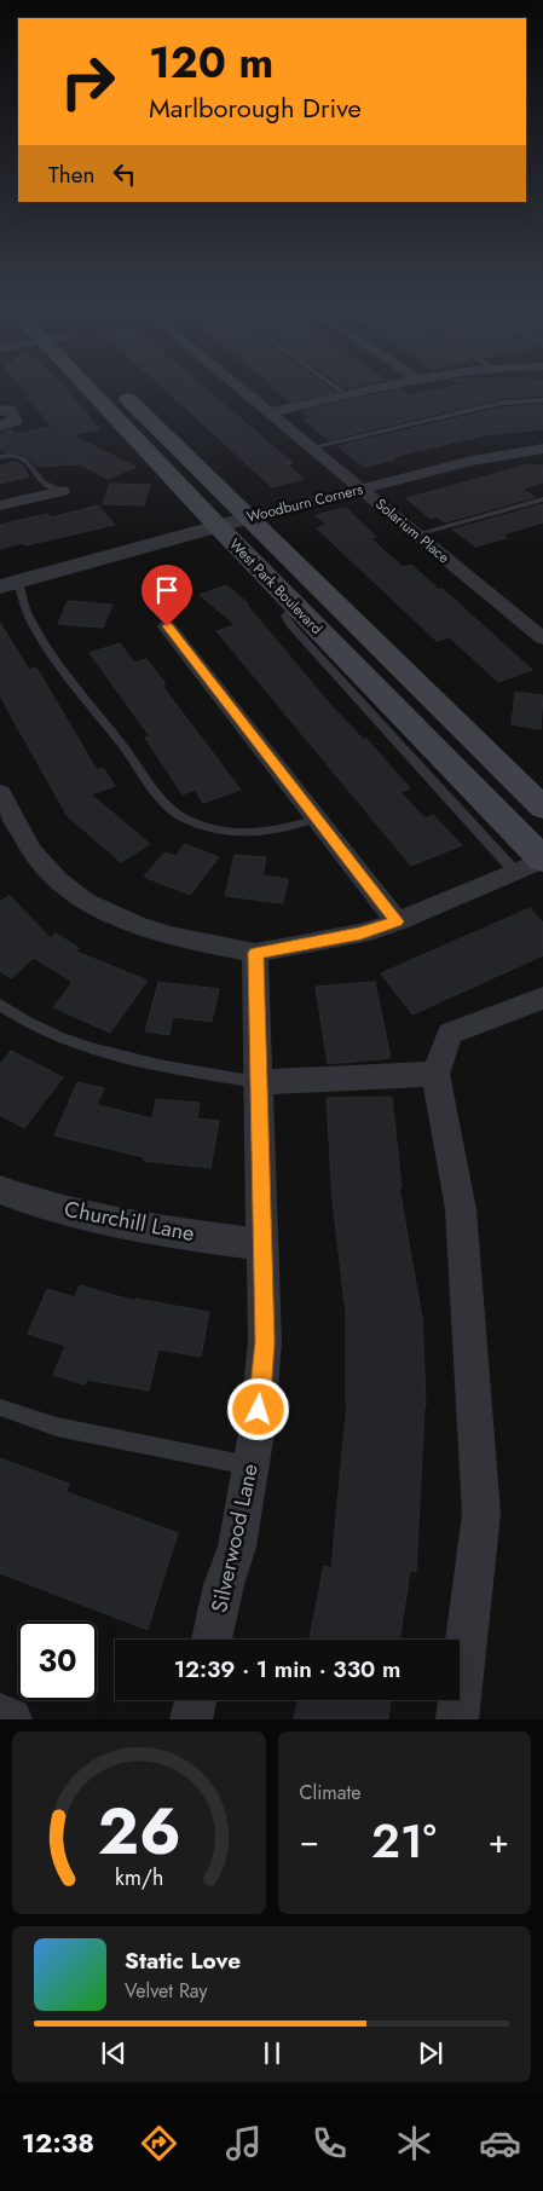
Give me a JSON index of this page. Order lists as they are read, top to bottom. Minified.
{"streets":{"main road":["West Park Boulevard"],"street":["Woodburn Corners","Solarium Place","Churchill Lane","Silverwood Lane"]},"crossings":[["Woodburn Corners","Solarium Place"],["Woodburn Corners","West Park Boulevard"],["Churchill Lane","Silverwood Lane"]],"page":{"turn":["120 m","Marlborough Drive"],"then":"Then","limit":"30","trip":"12:39 · 1 min · 330 m","tile":"Climate","heat":["−","21°","+"],"song":["Static Love","Velvet Ray"],"tabs":"12:38","gauge":["26","km/h"]}}
